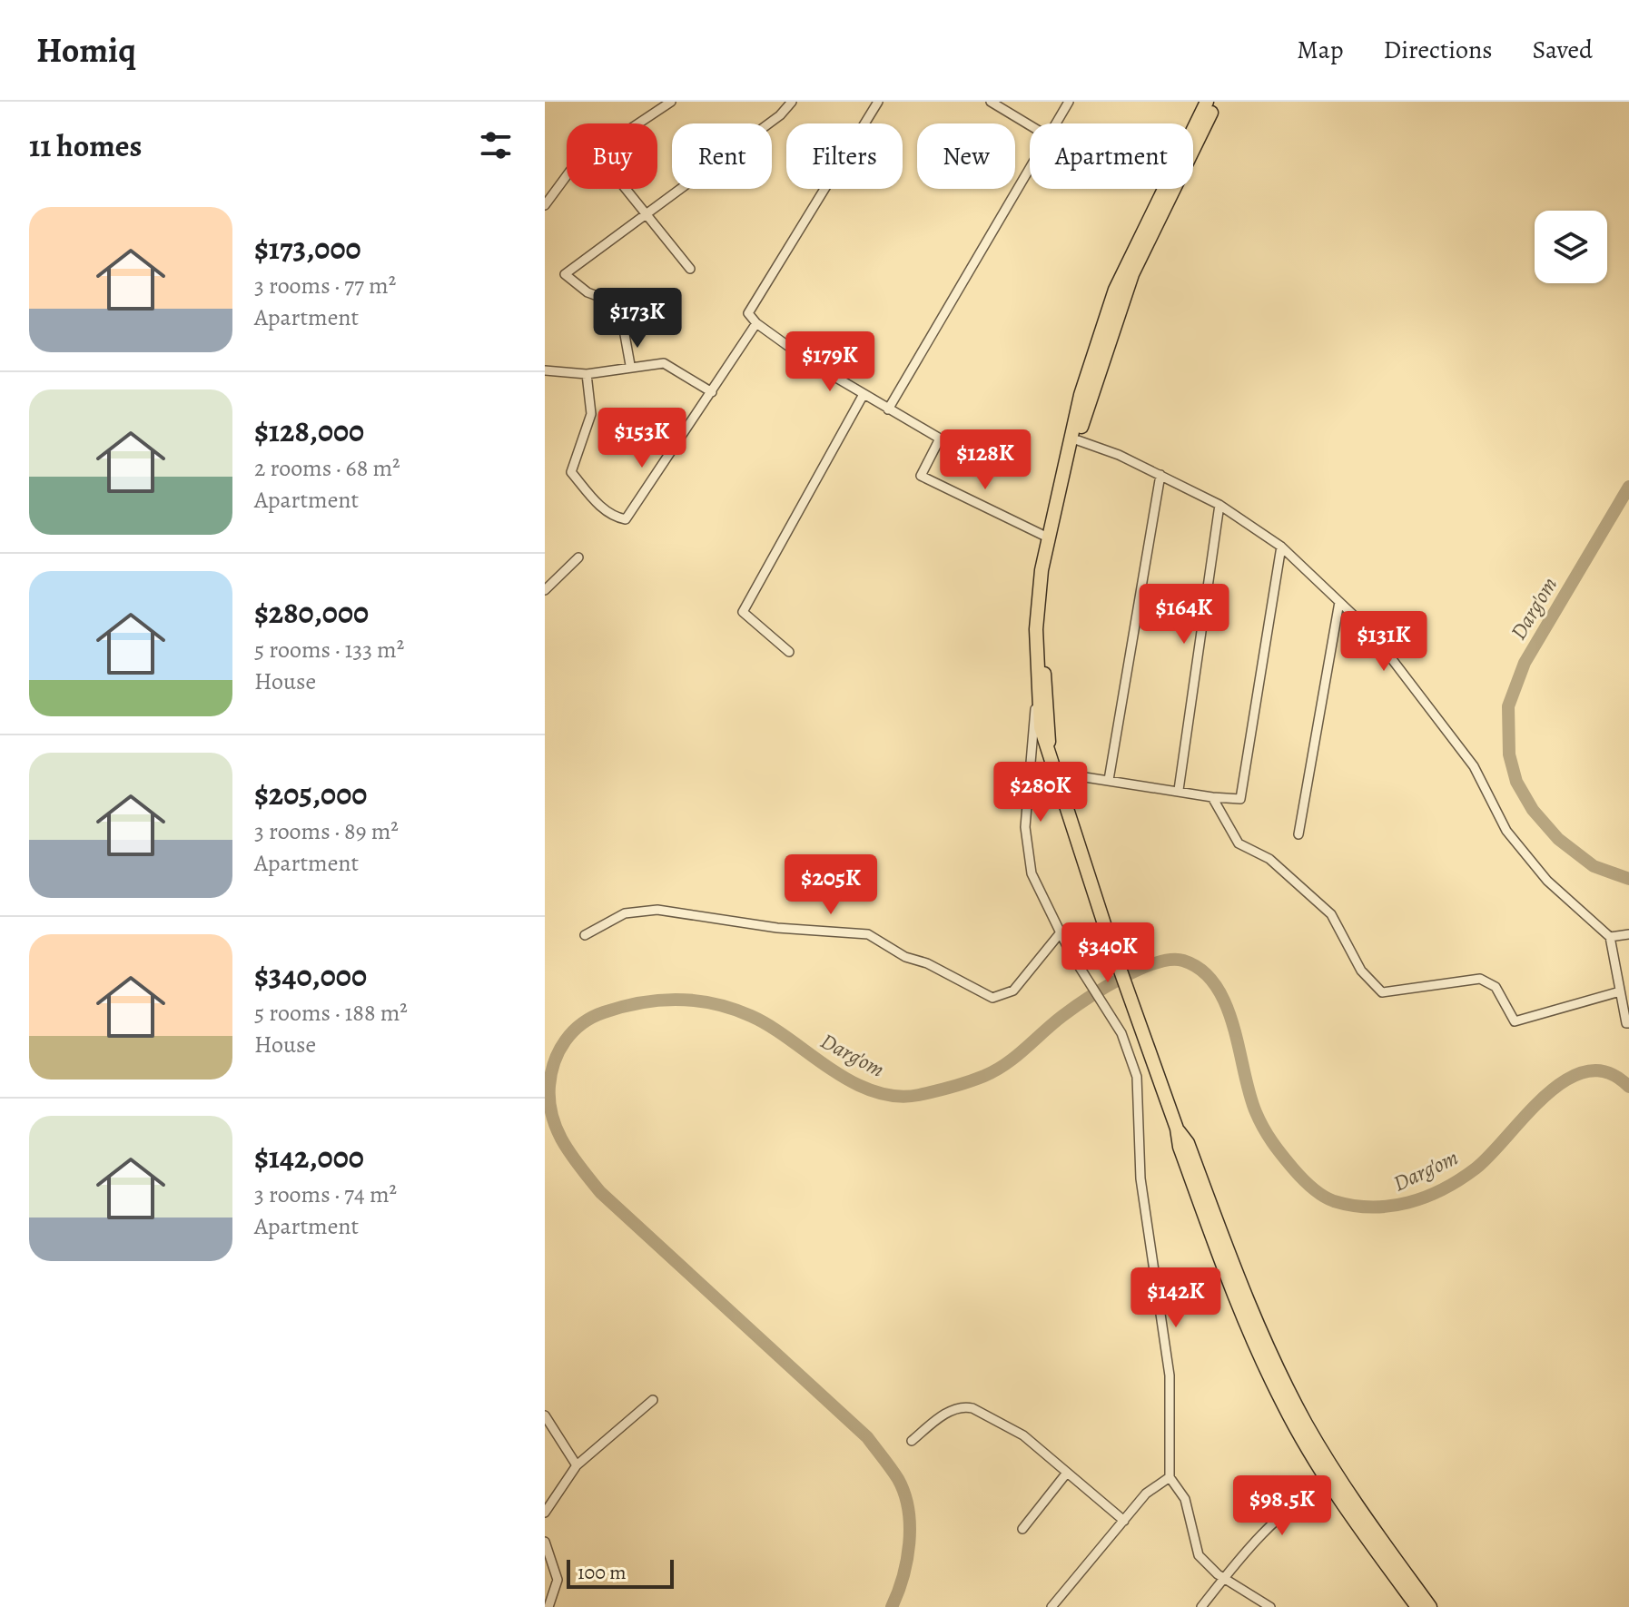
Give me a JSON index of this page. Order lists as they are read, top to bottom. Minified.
{"water":["Darg'om"],"scale_bar":"100 m","page":{"header":"Homiq","nav":["Map","Directions","Saved"],"heading":"11 homes","chip":["Buy","Rent","Filters","New","Apartment"],"list":[{"name":"$173,000","note":"3 rooms · 77 m² · Apartment"},{"name":"$128,000","note":"2 rooms · 68 m² · Apartment"},{"name":"$280,000","note":"5 rooms · 133 m² · House"},{"name":"$205,000","note":"3 rooms · 89 m² · Apartment"},{"name":"$340,000","note":"5 rooms · 188 m² · House"},{"name":"$142,000","note":"3 rooms · 74 m² · Apartment"}],"price":["$173K","$179K","$153K","$128K","$164K","$131K","$280K","$205K","$340K","$142K","$98.5K"],"scale":"100 m"}}
